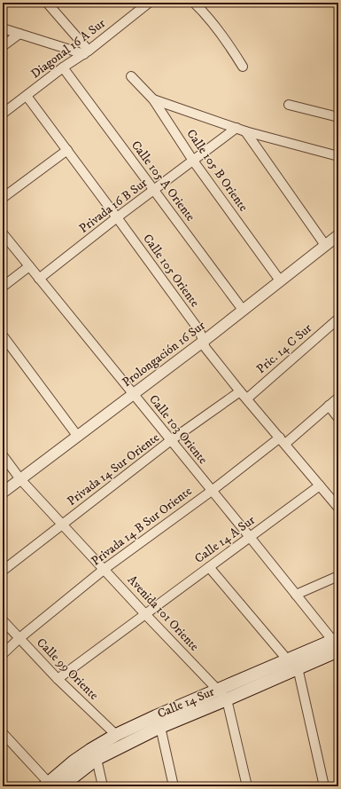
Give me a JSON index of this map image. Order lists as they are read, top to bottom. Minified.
{"streets":{"main road":["Calle 14 Sur"],"street":["Diagonal 16 A Sur","Calle 105 B Oriente","Calle 105 A Oriente","Privada 16 B Sur","Calle 105 Oriente","Pric. 14 C Sur","Prolongación 16 Sur","Calle 103 Oriente","Privada 14 Sur Oriente","Privada 14 B Sur Oriente","Calle 14 A Sur","Avenida 101 Oriente","Calle 99 Oriente"]},"crossings":[["Diagonal 16 A Sur","Calle 105 A Oriente"],["Diagonal 16 A Sur","Calle 105 Oriente"],["Calle 105 B Oriente","Privada 16 B Sur"],["Calle 105 B Oriente","Prolongación 16 Sur"],["Calle 105 A Oriente","Privada 16 B Sur"],["Calle 105 A Oriente","Prolongación 16 Sur"],["Privada 16 B Sur","Calle 105 Oriente"],["Privada 16 B Sur","Calle 103 Oriente"],["Calle 105 Oriente","Pric. 14 C Sur"],["Calle 105 Oriente","Prolongación 16 Sur"],["Calle 105 Oriente","Privada 14 Sur Oriente"],["Calle 105 Oriente","Privada 14 B Sur Oriente"],["Calle 105 Oriente","Calle 14 A Sur"],["Prolongación 16 Sur","Calle 103 Oriente"],["Prolongación 16 Sur","Avenida 101 Oriente"],["Calle 103 Oriente","Privada 14 Sur Oriente"],["Calle 103 Oriente","Privada 14 B Sur Oriente"],["Calle 103 Oriente","Calle 14 A Sur"],["Calle 103 Oriente","Calle 14 Sur"],["Privada 14 Sur Oriente","Avenida 101 Oriente"],["Privada 14 B Sur Oriente","Avenida 101 Oriente"],["Privada 14 B Sur Oriente","Calle 99 Oriente"],["Calle 14 A Sur","Avenida 101 Oriente"],["Calle 14 A Sur","Calle 99 Oriente"],["Avenida 101 Oriente","Calle 14 Sur"],["Calle 99 Oriente","Calle 14 Sur"]]}
